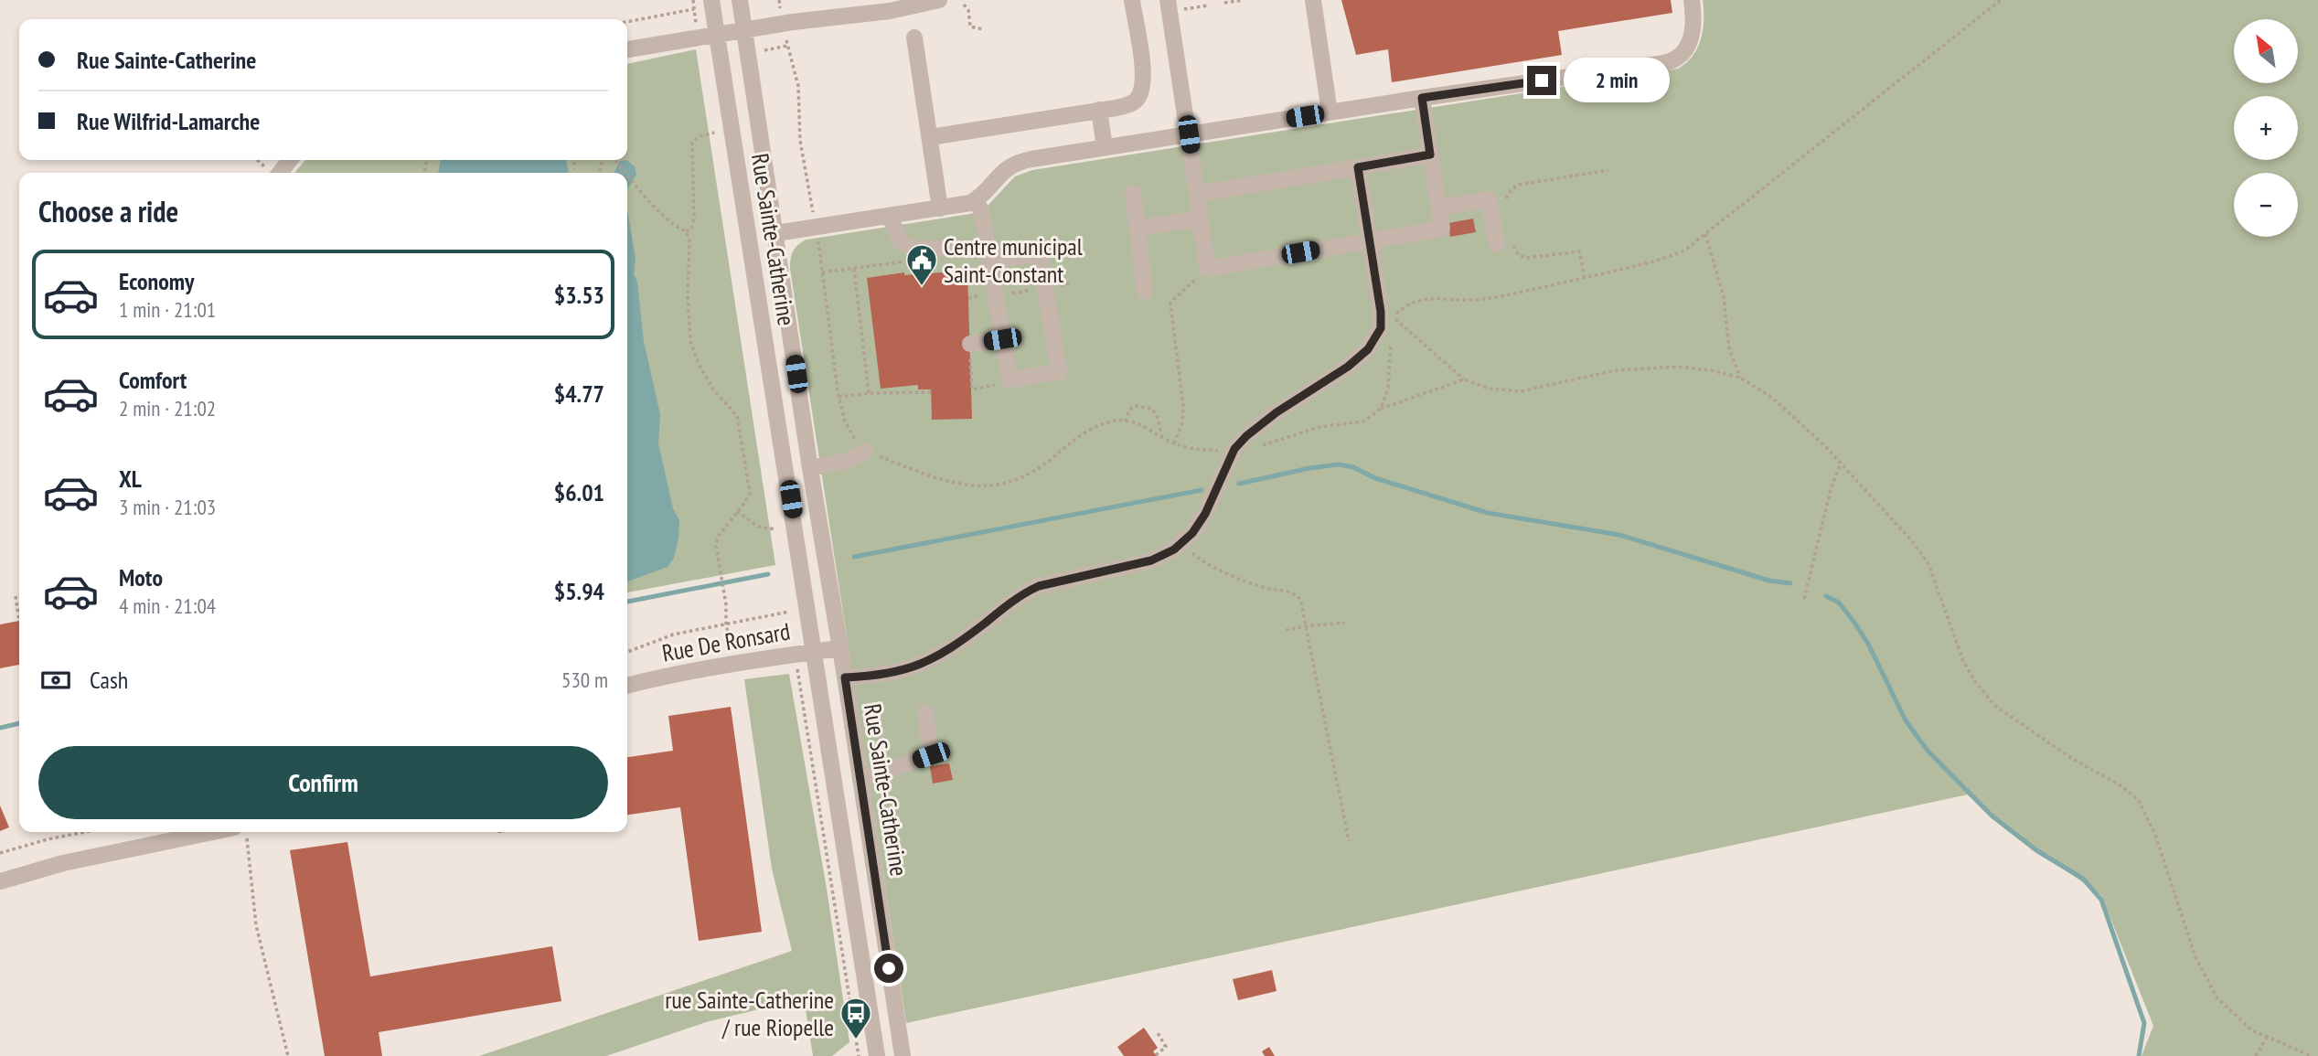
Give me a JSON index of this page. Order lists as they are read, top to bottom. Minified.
{"streets":{"street":["Rue Sainte-Catherine","Rue De Ronsard"]},"crossings":[["Rue Sainte-Catherine","Rue De Ronsard"]],"places":{"public building":["Centre municipal Saint-Constant"],"bus stop":["rue Sainte-Catherine / rue Riopelle"]},"north":"top left","page":{"map_buttons":["+","−"],"banner":["Rue Sainte-Catherine","Rue Wilfrid-Lamarche"],"bubble":"2 min","heading":"Choose a ride","list":[{"name":"Economy","note":"1 min · 21:01","value":"$3.53"},{"name":"Comfort","note":"2 min · 21:02","value":"$4.77"},{"name":"XL","note":"3 min · 21:03","value":"$6.01"},{"name":"Moto","note":"4 min · 21:04","value":"$5.94"}],"pay":["Cash","530 m"],"buttons":"Confirm"}}
